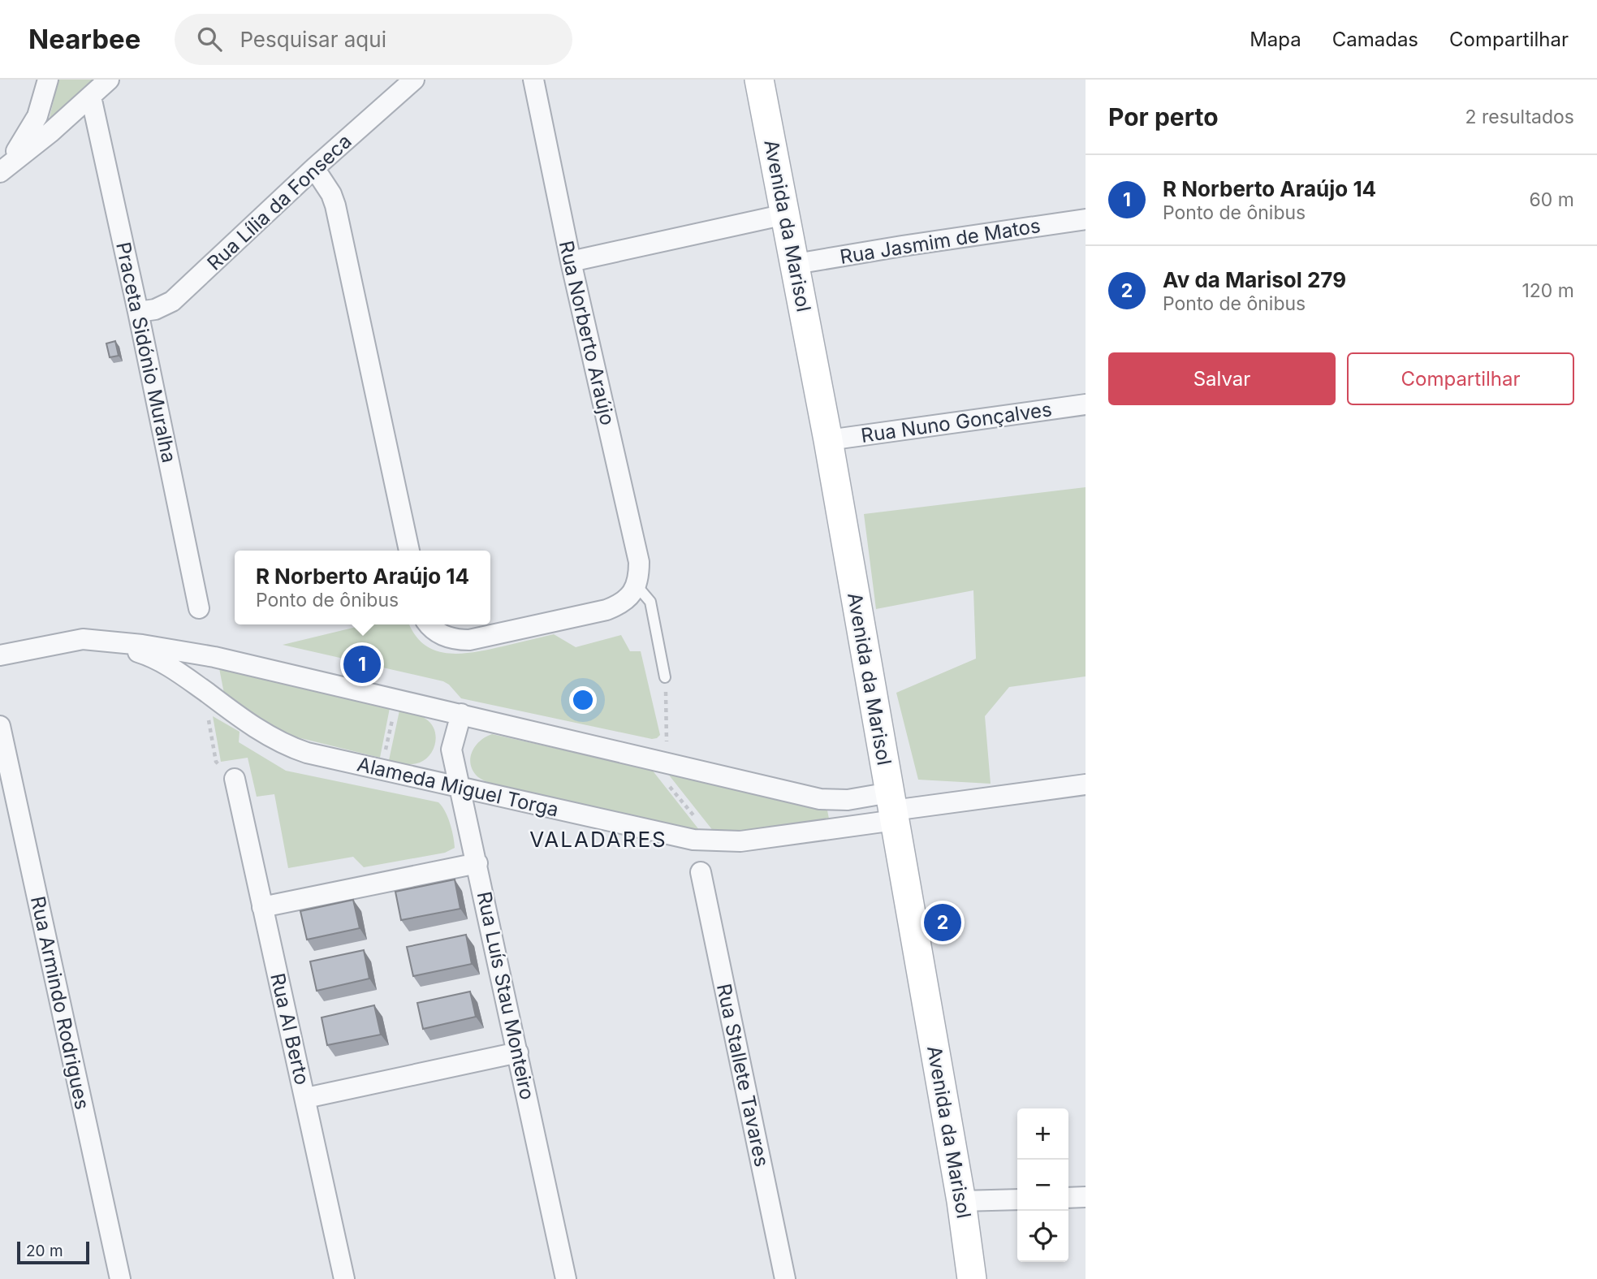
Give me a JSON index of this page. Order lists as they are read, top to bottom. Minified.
{"streets":{"street":["Rua Lília da Fonseca","Avenida da Marisol","Rua Jasmim de Matos","Rua Norberto Araújo","Praceta Sidónio Muralha","Rua Nuno Gonçalves","Alameda Miguel Torga","Rua Luís Stau Monteiro","Rua Armindo Rodrigues","Rua Al Berto","Rua Stallete Tavares"]},"crossings":[["Rua Lília da Fonseca","Praceta Sidónio Muralha"],["Avenida da Marisol","Rua Jasmim de Matos"],["Avenida da Marisol","Rua Nuno Gonçalves"],["Avenida da Marisol","Alameda Miguel Torga"],["Alameda Miguel Torga","Rua Luís Stau Monteiro"]],"districts":["VALADARES"],"scale_bar":"20 m","page":{"header":"Nearbee","search":"Pesquisar aqui","nav":["Mapa","Camadas","Compartilhar"],"heading":["Por perto","2 resultados"],"list":[{"mark":"1","name":"R Norberto Araújo 14","note":"Ponto de ônibus","value":"60 m"},{"mark":"2","name":"Av da Marisol 279","note":"Ponto de ônibus","value":"120 m"}],"buttons":["Salvar","Compartilhar"],"popup":["R Norberto Araújo 14","Ponto de ônibus"],"pins":["1","2"],"map_buttons":["+","−"],"scale":"20 m"}}
